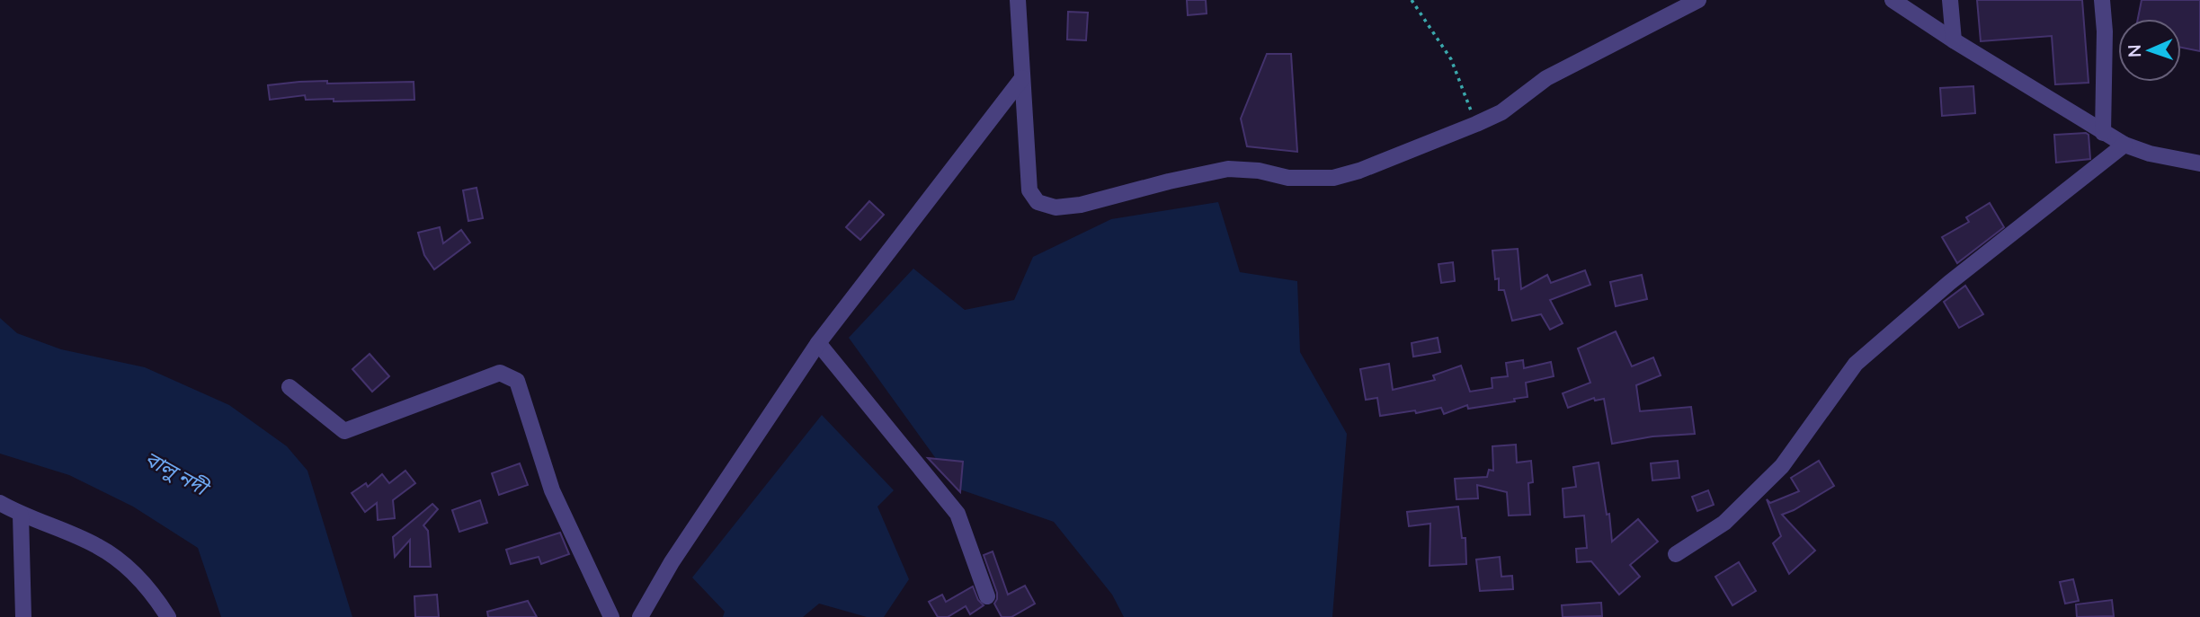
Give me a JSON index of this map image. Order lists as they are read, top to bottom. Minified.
{"water":["বালু নদী"],"north":"left"}
